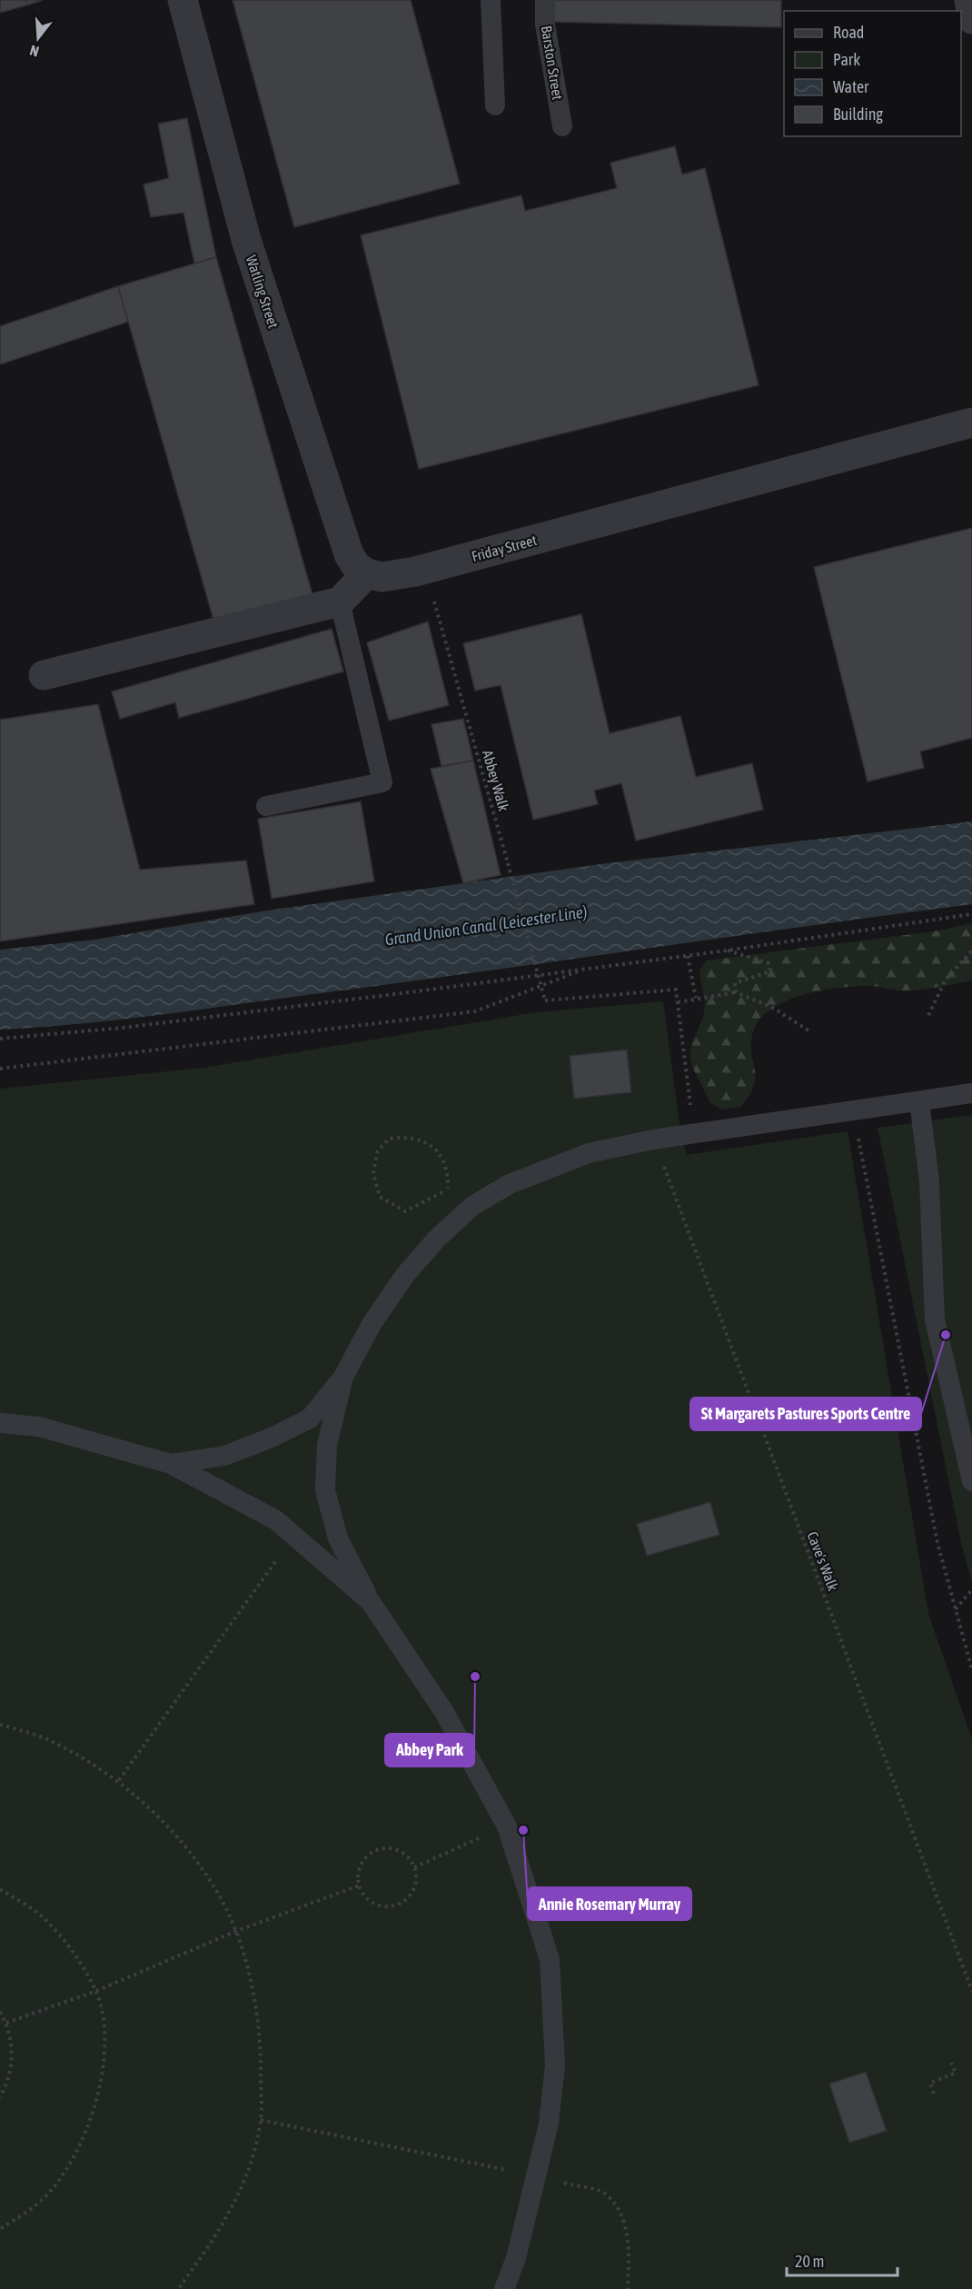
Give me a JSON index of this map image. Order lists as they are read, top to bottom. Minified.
{"streets":{"street":["Watling Street","Friday Street"],"lane":["Barston Street"],"path":["Abbey Walk","Cave's Walk"]},"crossings":[["Watling Street","Friday Street"],["Friday Street","Abbey Walk"]],"water":["Grand Union Canal (Leicester Line)"],"places":["St Margarets Pastures Sports Centre","Abbey Park","Annie Rosemary Murray"],"legend":["Road","Park","Water","Building"],"scale_bar":"20 m","north":"bottom"}
